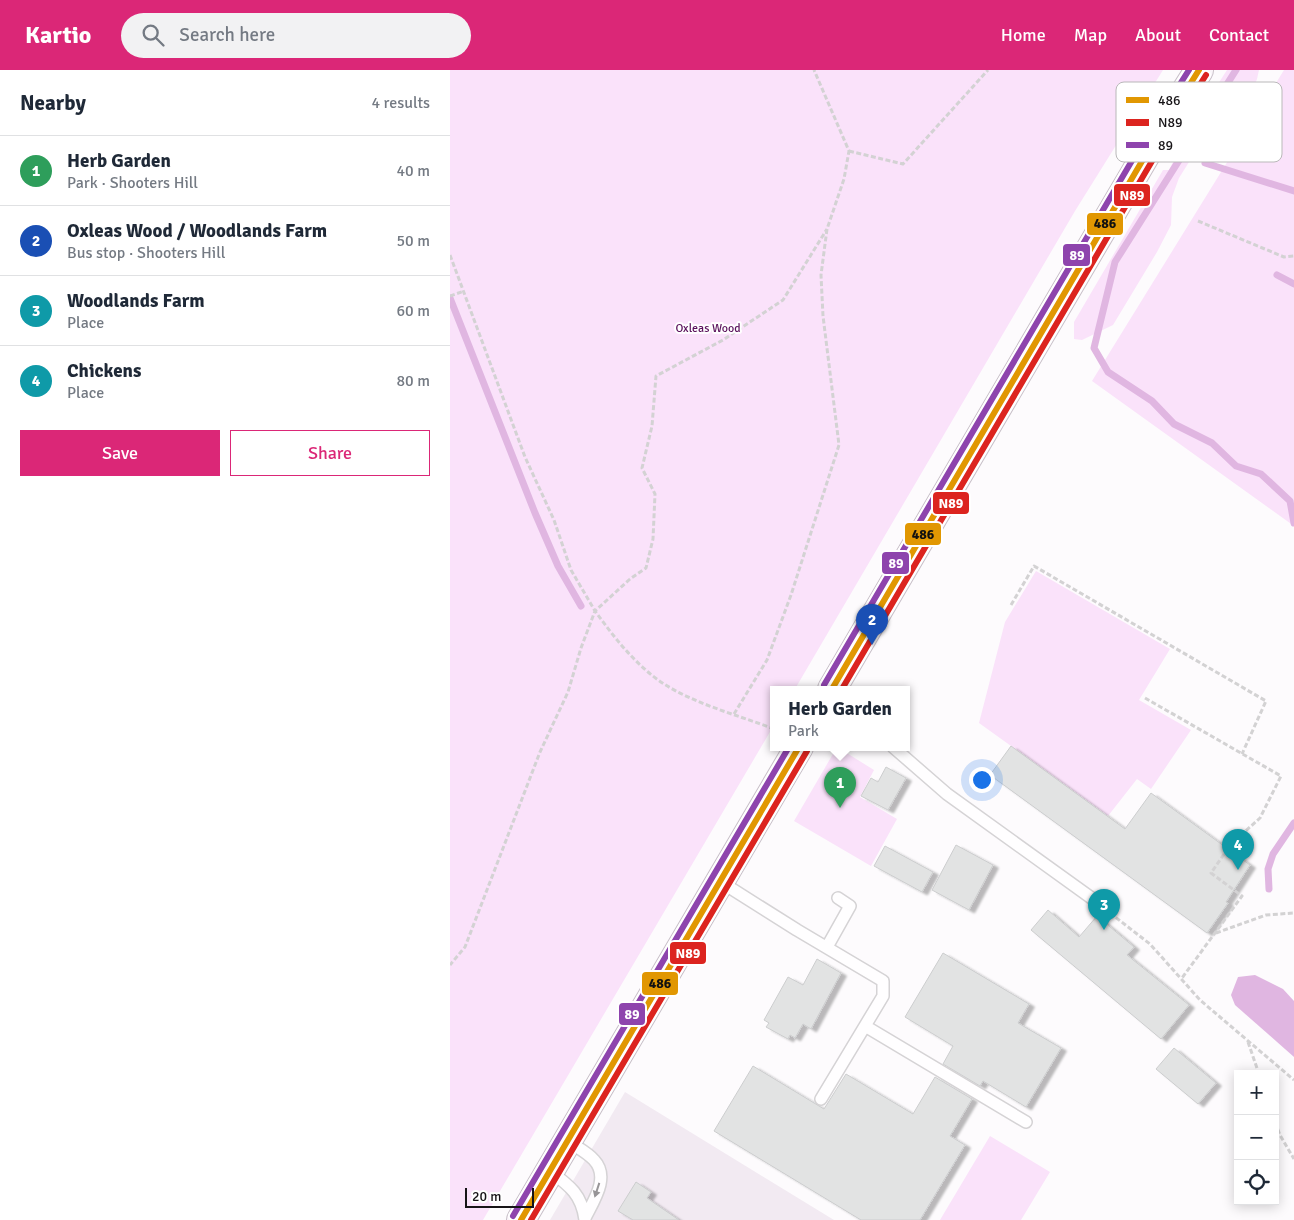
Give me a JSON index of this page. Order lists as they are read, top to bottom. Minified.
{"parks":["Oxleas Wood"],"lines":["transit line 486","transit line 89","transit line N89"],"legend":["486","N89","89"],"scale_bar":"20 m","page":{"header":"Kartio","search":"Search here","nav":["Home","Map","About","Contact"],"heading":["Nearby","4 results"],"list":[{"mark":"1","name":"Herb Garden","note":"Park · Shooters Hill","value":"40 m"},{"mark":"2","name":"Oxleas Wood / Woodlands Farm","note":"Bus stop · Shooters Hill","value":"50 m"},{"mark":"3","name":"Woodlands Farm","note":"Place","value":"60 m"},{"mark":"4","name":"Chickens","note":"Place","value":"80 m"}],"buttons":["Save","Share"],"pins":["2","1","4","3"],"popup":["Herb Garden","Park"],"map_buttons":["+","−"],"scale":"20 m"}}
